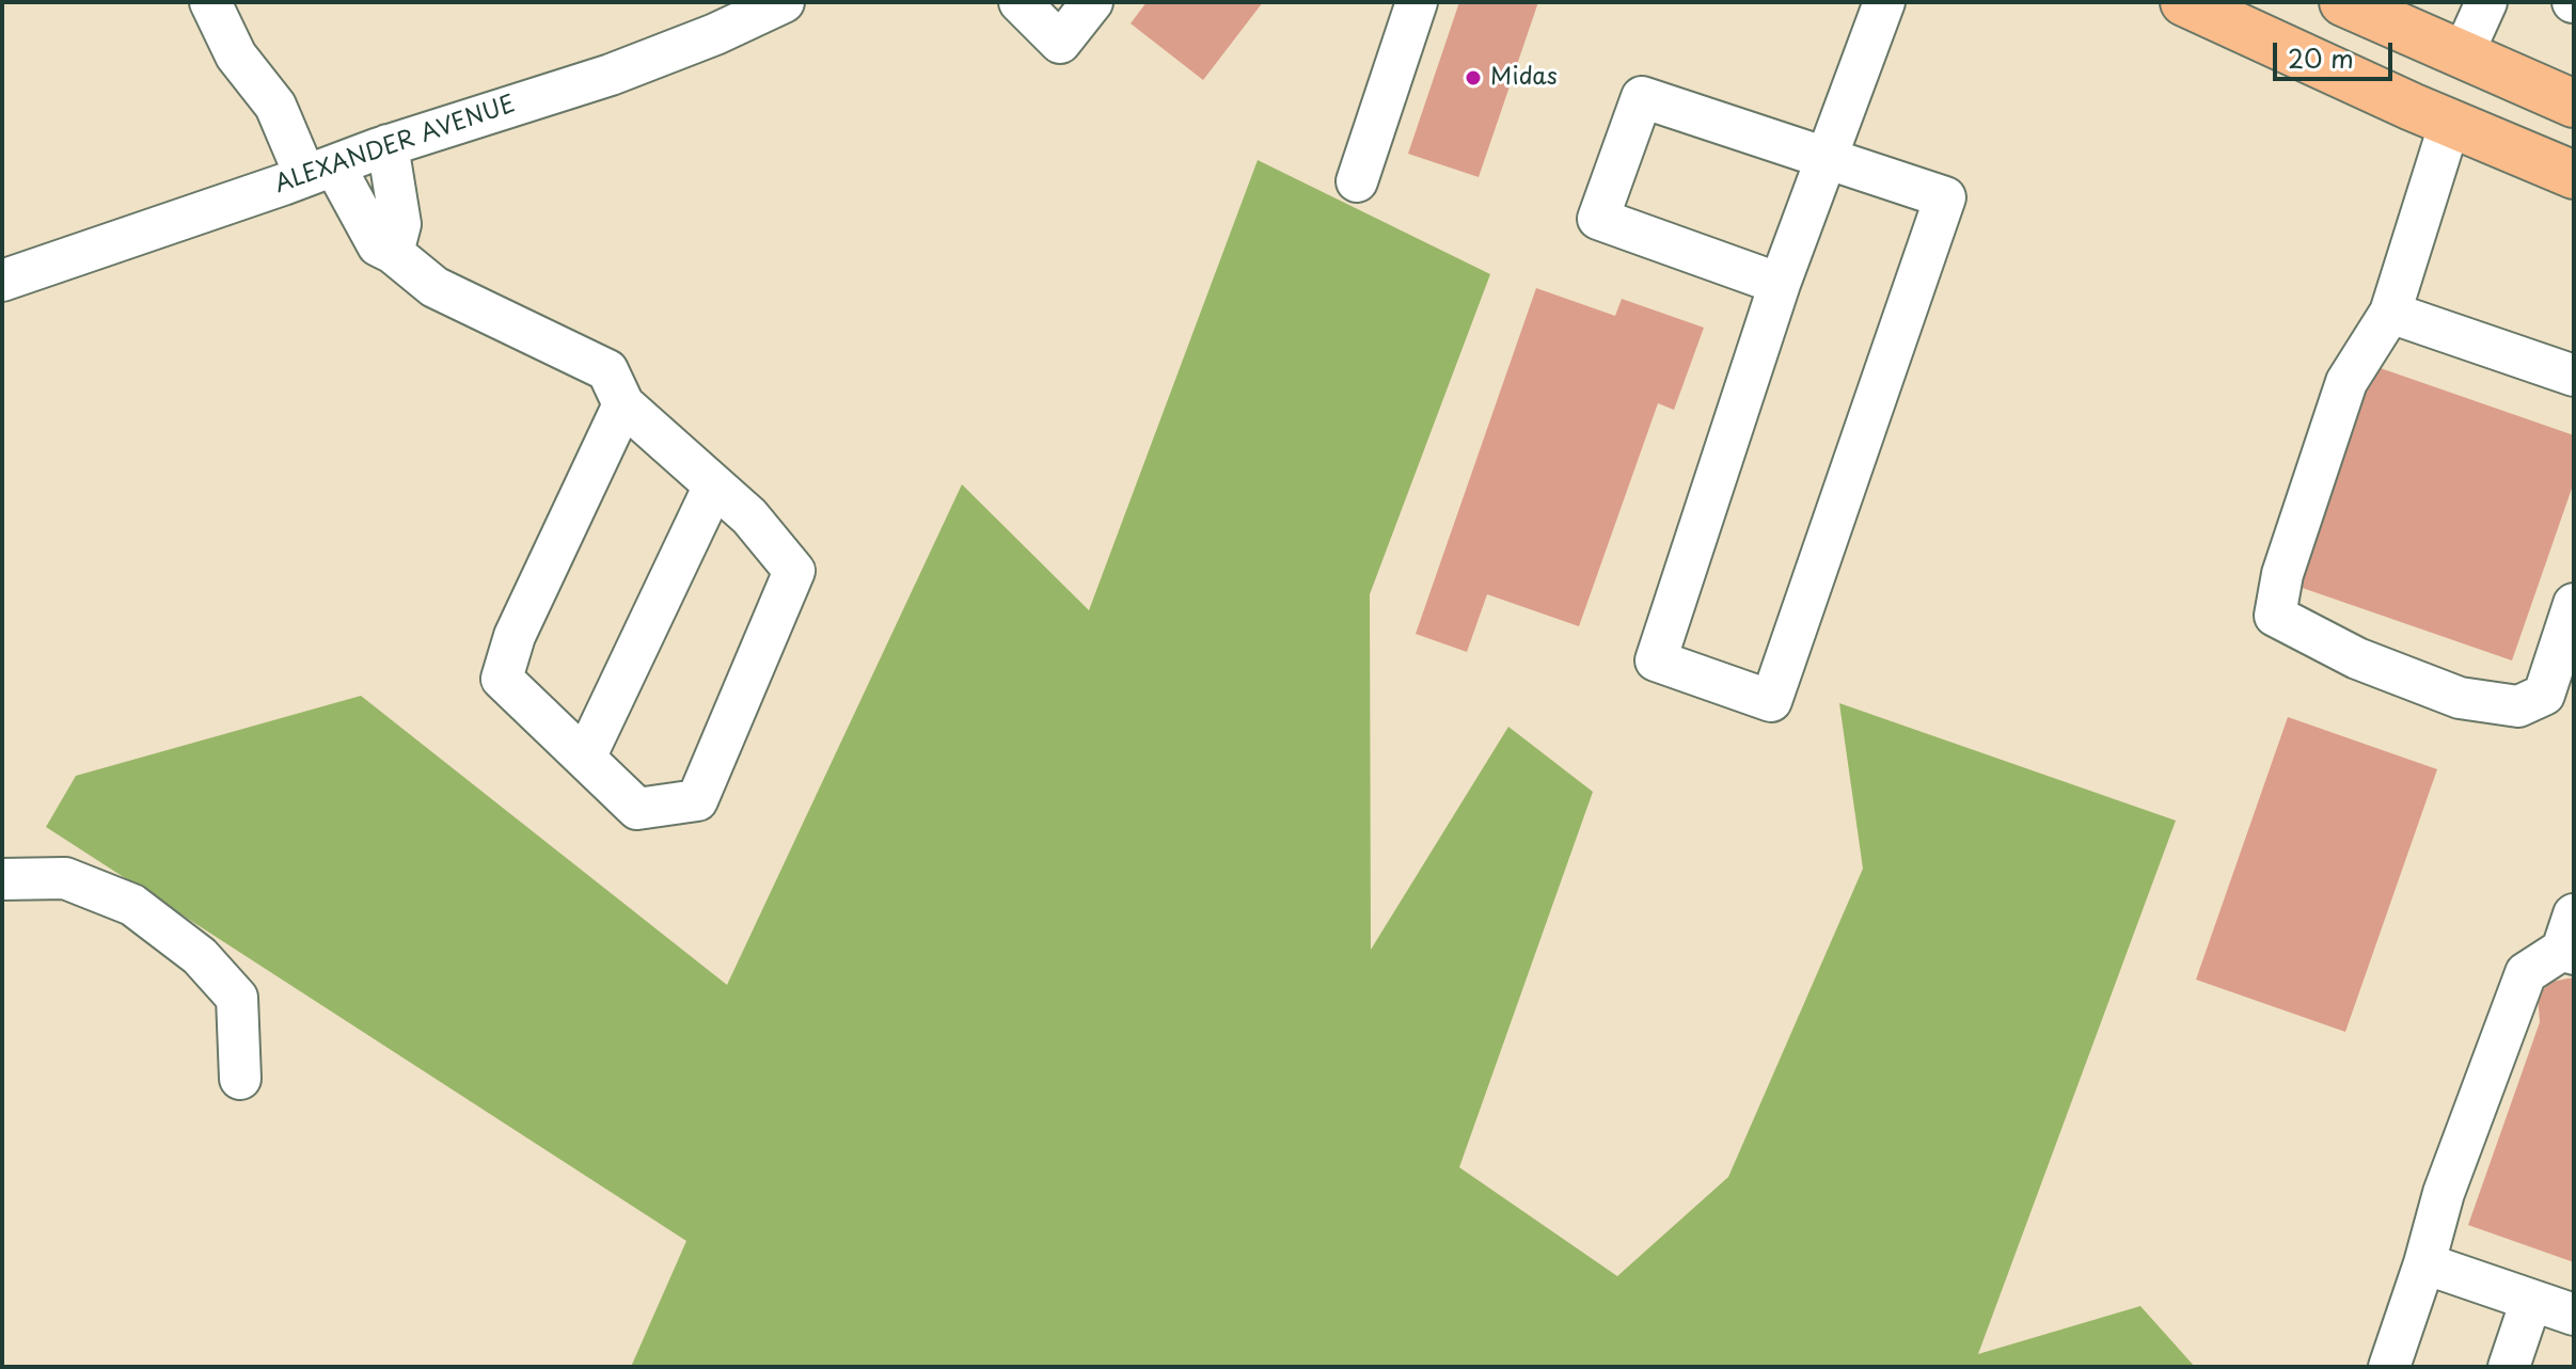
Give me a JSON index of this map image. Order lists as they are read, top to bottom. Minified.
{"streets":{"street":["ALEXANDER AVENUE"]},"places":["Midas"],"scale_bar":"20 m"}
